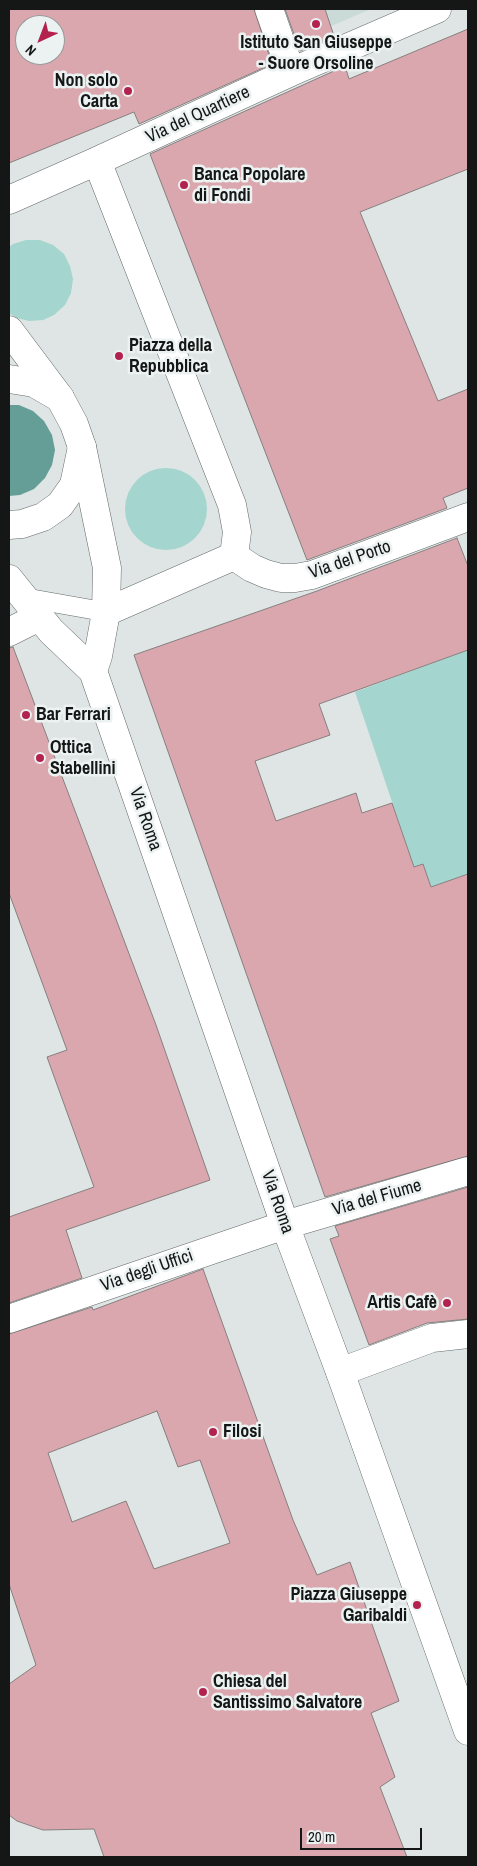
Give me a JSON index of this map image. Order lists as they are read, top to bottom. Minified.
{"streets":{"street":["Via del Quartiere","Via del Porto","Via Roma","Via del Fiume","Via degli Uffici"]},"crossings":[["Via Roma","Via del Fiume"],["Via Roma","Via degli Uffici"],["Via del Fiume","Via degli Uffici"]],"places":["Istituto San Giuseppe - Suore Orsoline","Non solo Carta","Banca Popolare di Fondi","Piazza della Repubblica","Bar Ferrari","Ottica Stabellini","Artis Cafè","Filosi","Piazza Giuseppe Garibaldi","Chiesa del Santissimo Salvatore"],"scale_bar":"20 m","north":"bottom left"}
